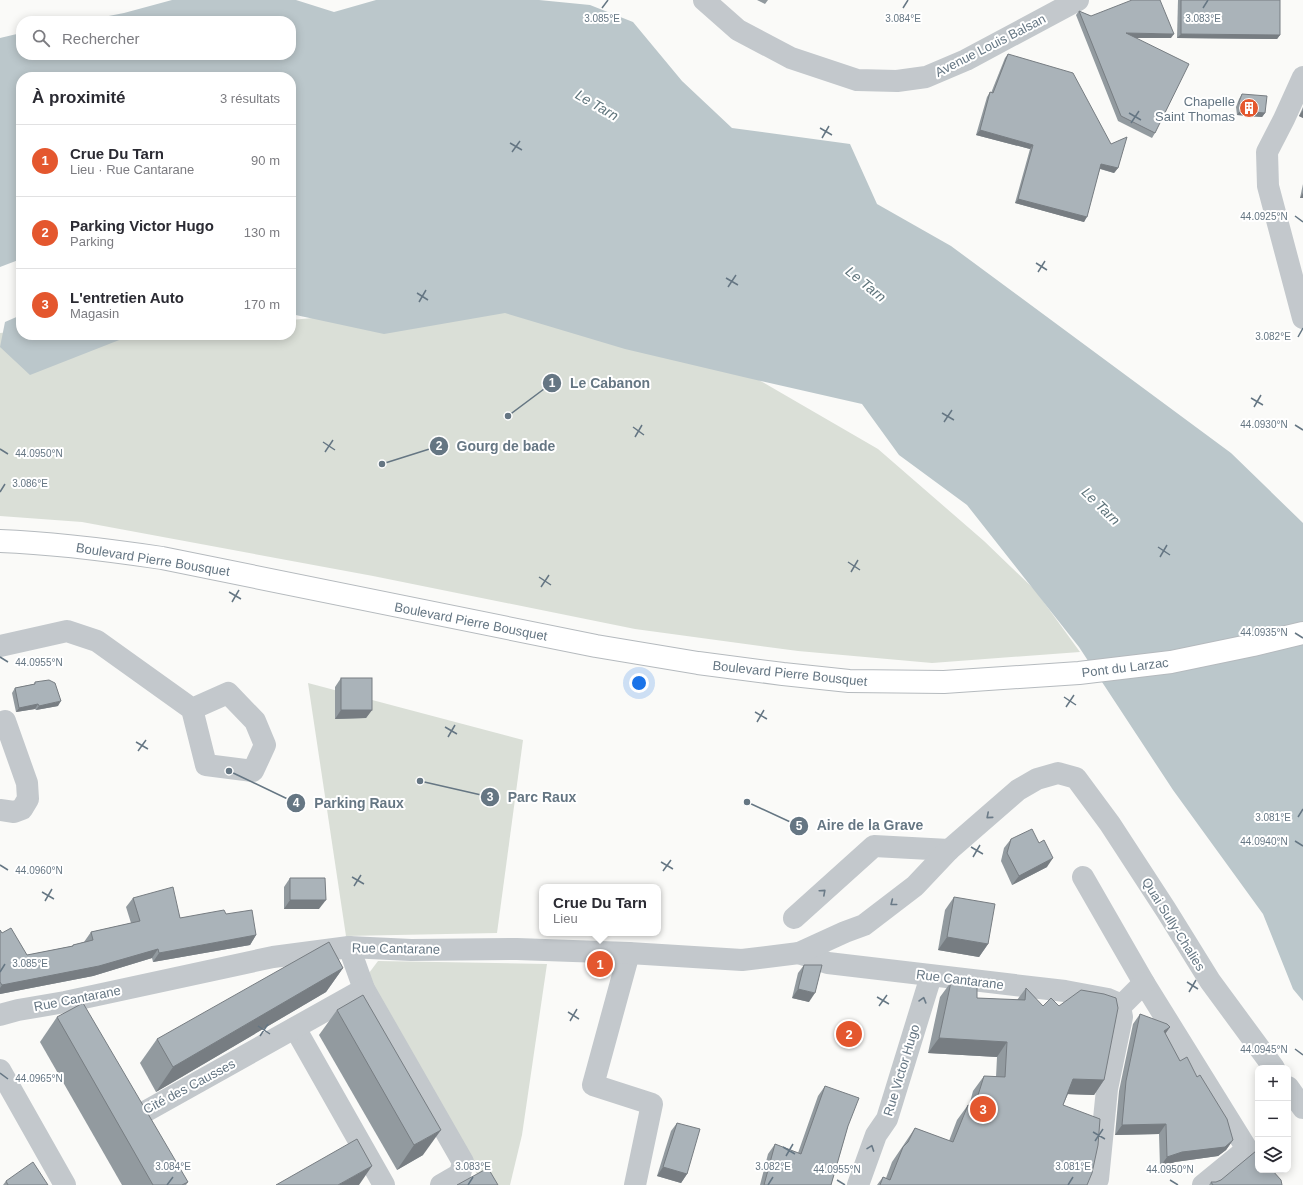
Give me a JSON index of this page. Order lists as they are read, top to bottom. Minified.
{"streets":{"main road":["Boulevard Pierre Bousquet","Pont du Larzac"],"street":["Avenue Louis Balsan","Quai Sully-Chalies","Rue Cantarane","Rue Victor Hugo","Cité des Causses"]},"crossings":[["Boulevard Pierre Bousquet","Pont du Larzac"],["Quai Sully-Chalies","Rue Cantarane"],["Rue Cantarane","Rue Victor Hugo"]],"one_way":["Rue Victor Hugo"],"water":["Le Tarn"],"places":{"building":["Chapelle Saint Thomas"],"other":["Le Cabanon","Gourg de bade","Parking Raux","Parc Raux","Aire de la Grave"]},"page":{"search":"Rechercher","heading":["À proximité","3 résultats"],"list":[{"mark":"1","name":"Crue Du Tarn","note":"Lieu · Rue Cantarane","value":"90 m"},{"mark":"2","name":"Parking Victor Hugo","note":"Parking","value":"130 m"},{"mark":"3","name":"L'entretien Auto","note":"Magasin","value":"170 m"}],"popup":["Crue Du Tarn","Lieu"],"pins":["1","2","3"],"map_buttons":["+","−"]},"coordinates":["3.085°E","3.084°E","3.083°E","44.0925°N","3.082°E","44.0930°N","44.0950°N","3.086°E","44.0935°N","44.0955°N","3.081°E","44.0940°N","44.0960°N","44.0945°N","44.0965°N"]}
